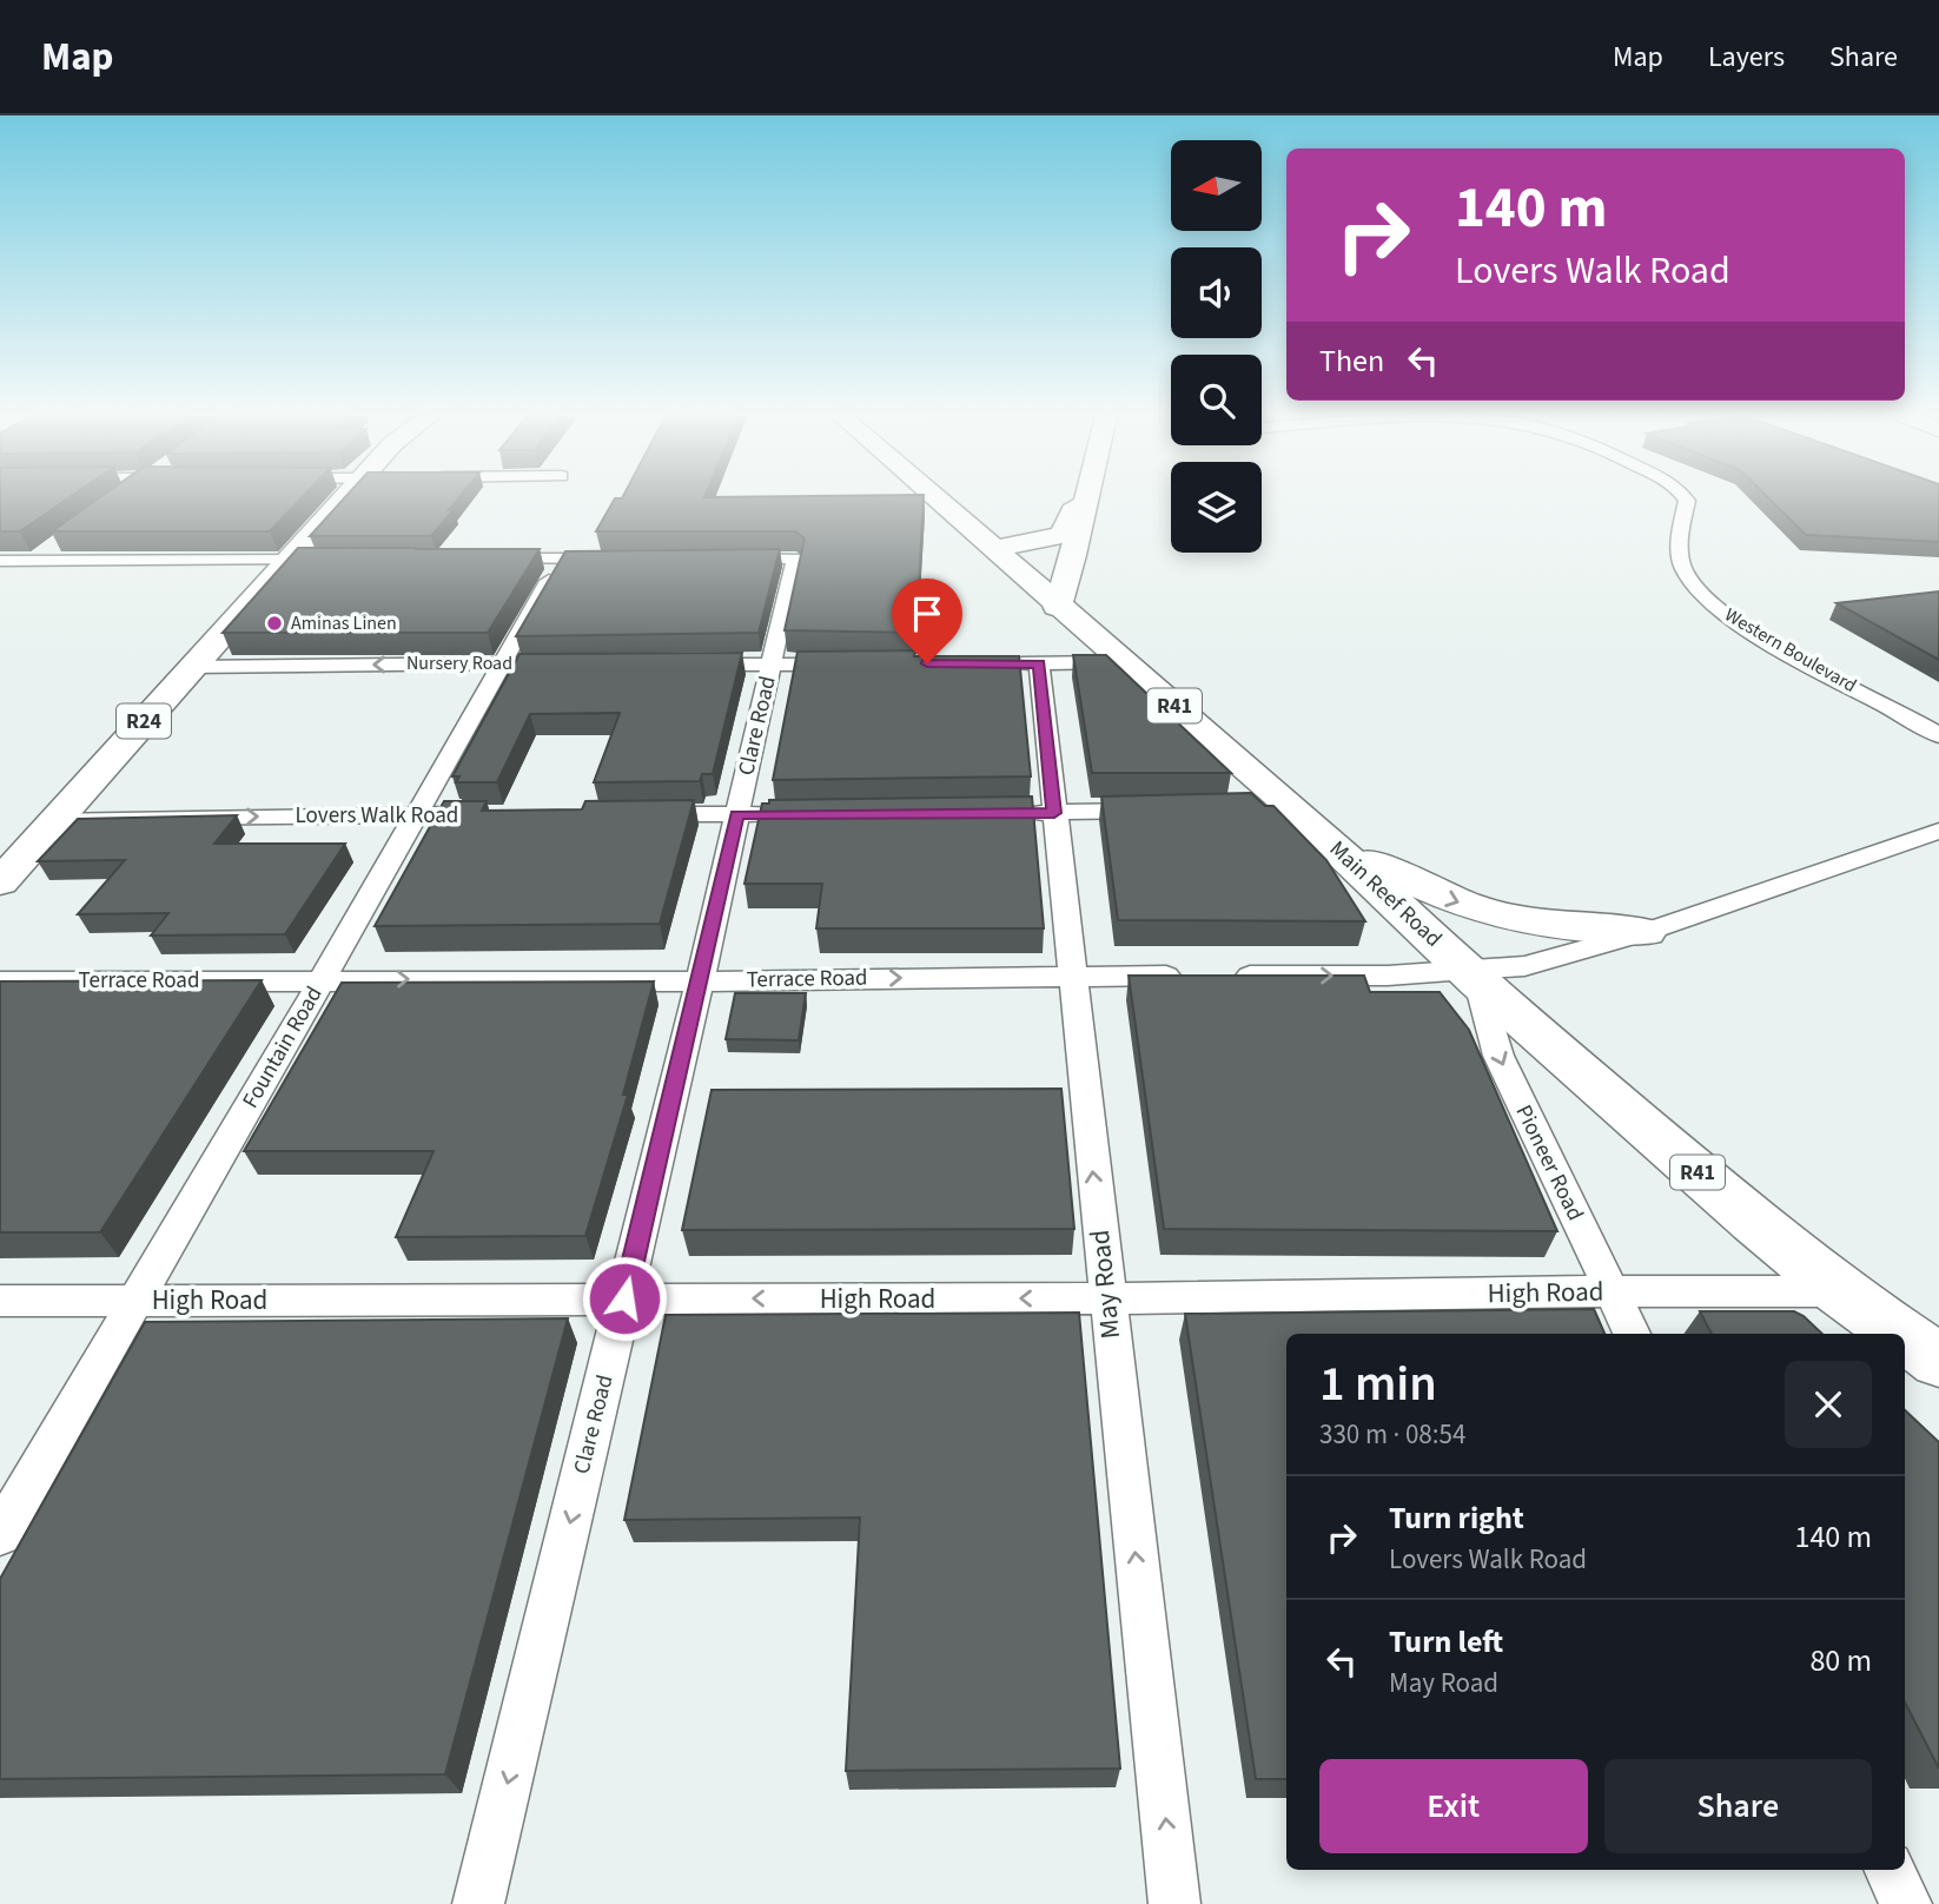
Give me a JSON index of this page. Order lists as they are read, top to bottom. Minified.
{"streets":{"main road":["R41","R24","Main Reef Road"],"street":["Western Boulevard","Nursery Road","Clare Road","Lovers Walk Road","Terrace Road","Fountain Road","Pioneer Road","May Road","High Road"]},"crossings":[["Nursery Road","R24"],["Nursery Road","Fountain Road"],["R24","Lovers Walk Road"],["Clare Road","Terrace Road"],["Clare Road","High Road"],["Lovers Walk Road","Fountain Road"],["Main Reef Road","Pioneer Road"],["Main Reef Road","High Road"],["Terrace Road","Fountain Road"],["Terrace Road","May Road"],["Fountain Road","High Road"],["Pioneer Road","High Road"],["May Road","High Road"]],"one_way":["Clare Road","Pioneer Road","May Road"],"places":["Aminas Linen"],"north":"left","page":{"header":"Map","nav":["Map","Layers","Share"],"turn":["140 m","Lovers Walk Road"],"then":"Then","heading":["1 min","330 m · 08:54"],"list":[{"name":"Turn right","note":"Lovers Walk Road","value":"140 m"},{"name":"Turn left","note":"May Road","value":"80 m"}],"buttons":["Exit","Share"]}}
